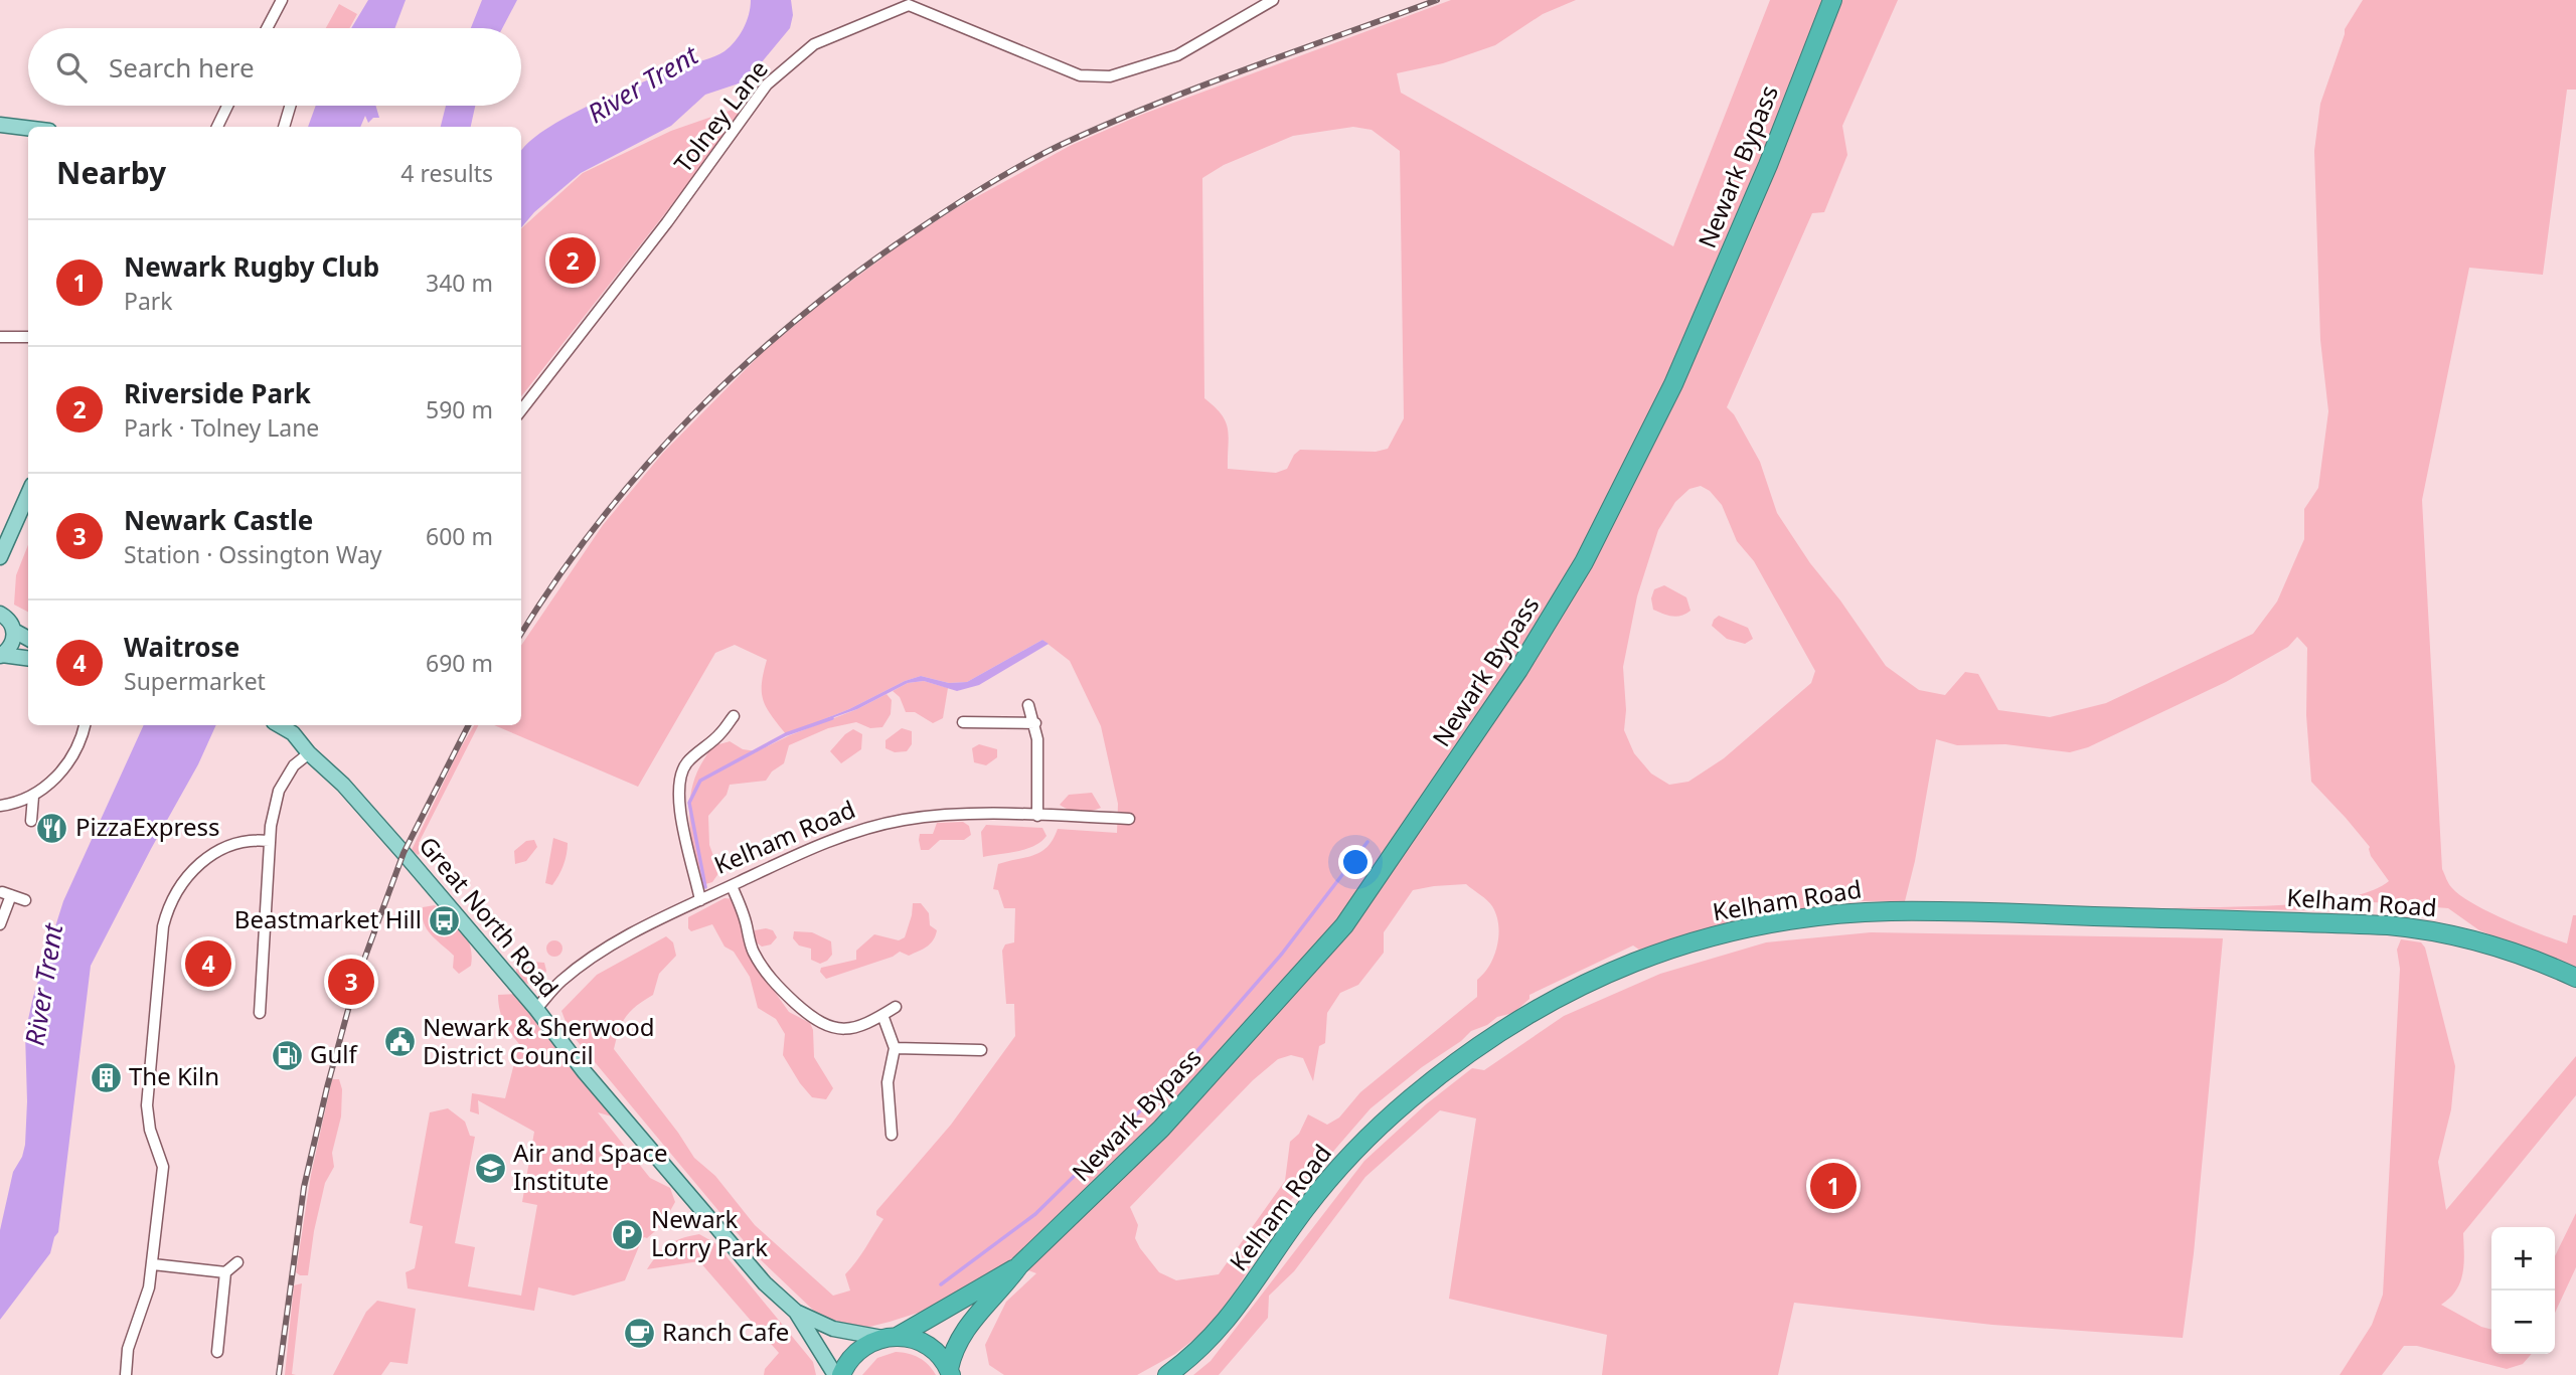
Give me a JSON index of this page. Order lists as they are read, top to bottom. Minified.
{"streets":{"highway":["Newark Bypass","Kelham Road"],"main road":["Great North Road"],"street":["Tolney Lane"]},"crossings":[["Newark Bypass","Great North Road"],["Kelham Road","Great North Road"]],"water":["River Trent"],"places":{"restaurant":["PizzaExpress"],"bus stop":["Beastmarket Hill"],"public building":["Newark & Sherwood District Council"],"fuel station":["Gulf"],"building":["The Kiln"],"school or university":["Air and Space Institute"],"parking":["Newark Lorry Park"],"cafe":["Ranch Cafe"]},"page":{"search":"Search here","heading":["Nearby","4 results"],"list":[{"mark":"1","name":"Newark Rugby Club","note":"Park","value":"340 m"},{"mark":"2","name":"Riverside Park","note":"Park · Tolney Lane","value":"590 m"},{"mark":"3","name":"Newark Castle","note":"Station · Ossington Way","value":"600 m"},{"mark":"4","name":"Waitrose","note":"Supermarket","value":"690 m"}],"pins":["2","4","3","1"],"map_buttons":["+","−"]}}
